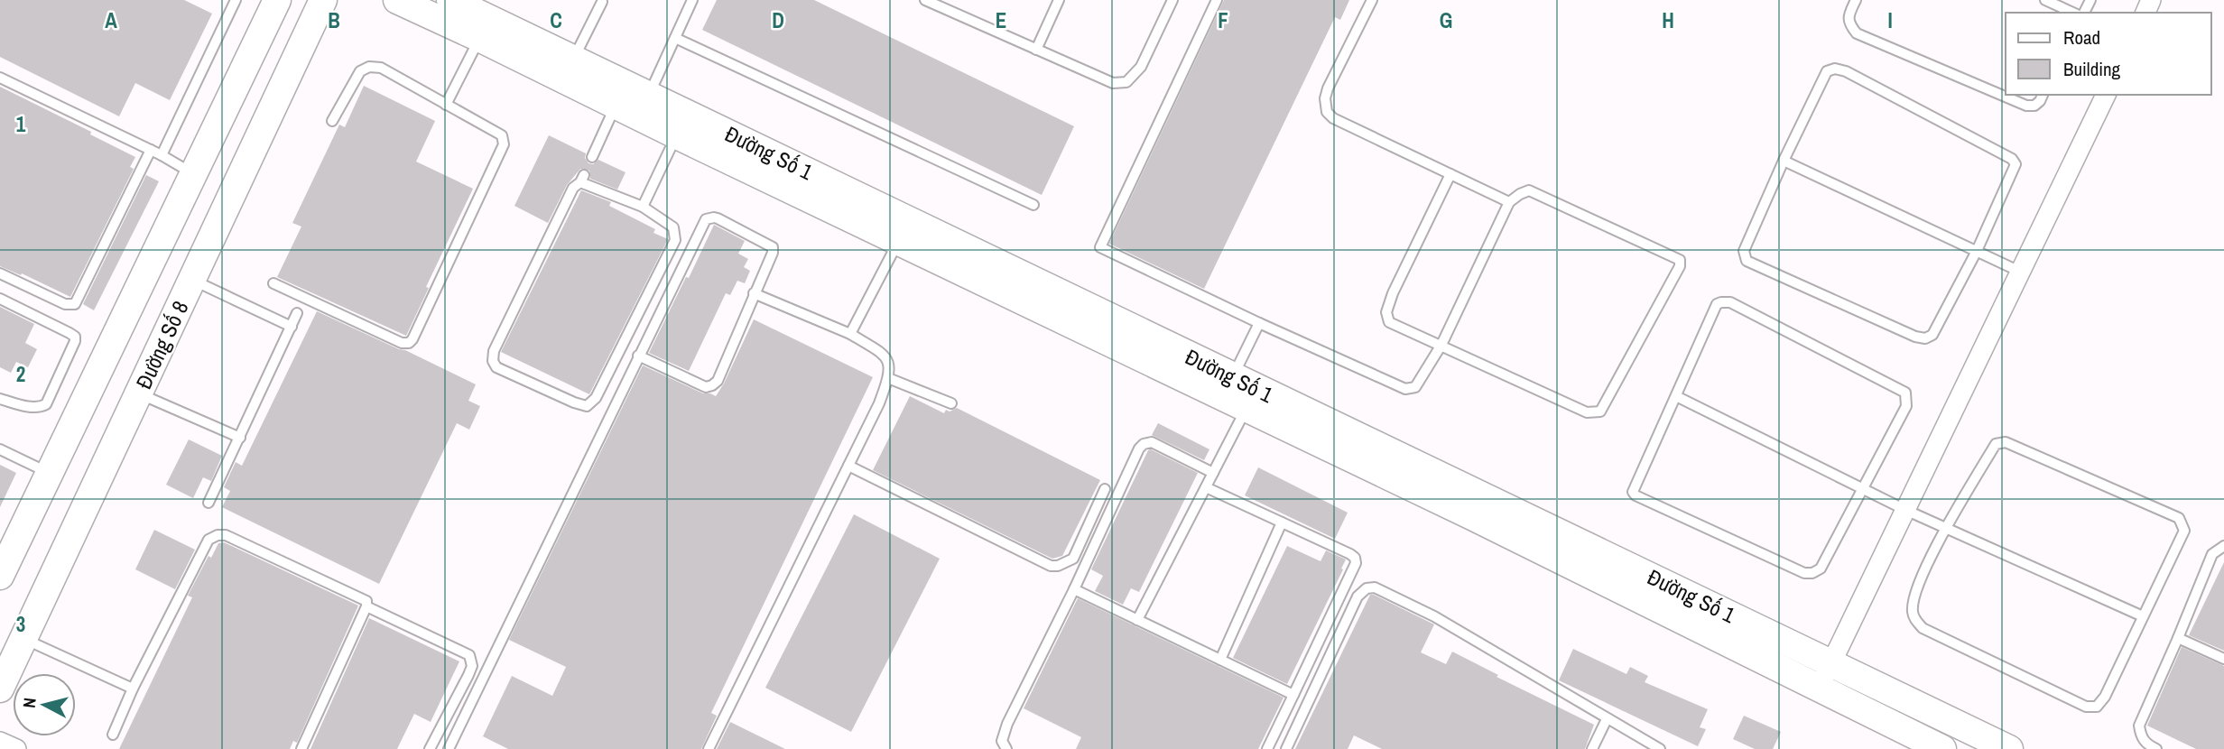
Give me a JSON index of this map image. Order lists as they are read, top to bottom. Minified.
{"streets":{"street":["Đường Số 1","Đường Số 8"]},"legend":["Road","Building"],"north":"left","grid":{"columns":["A","B","C","D","E","F","G","H","I"],"rows":["1","2","3"]}}
